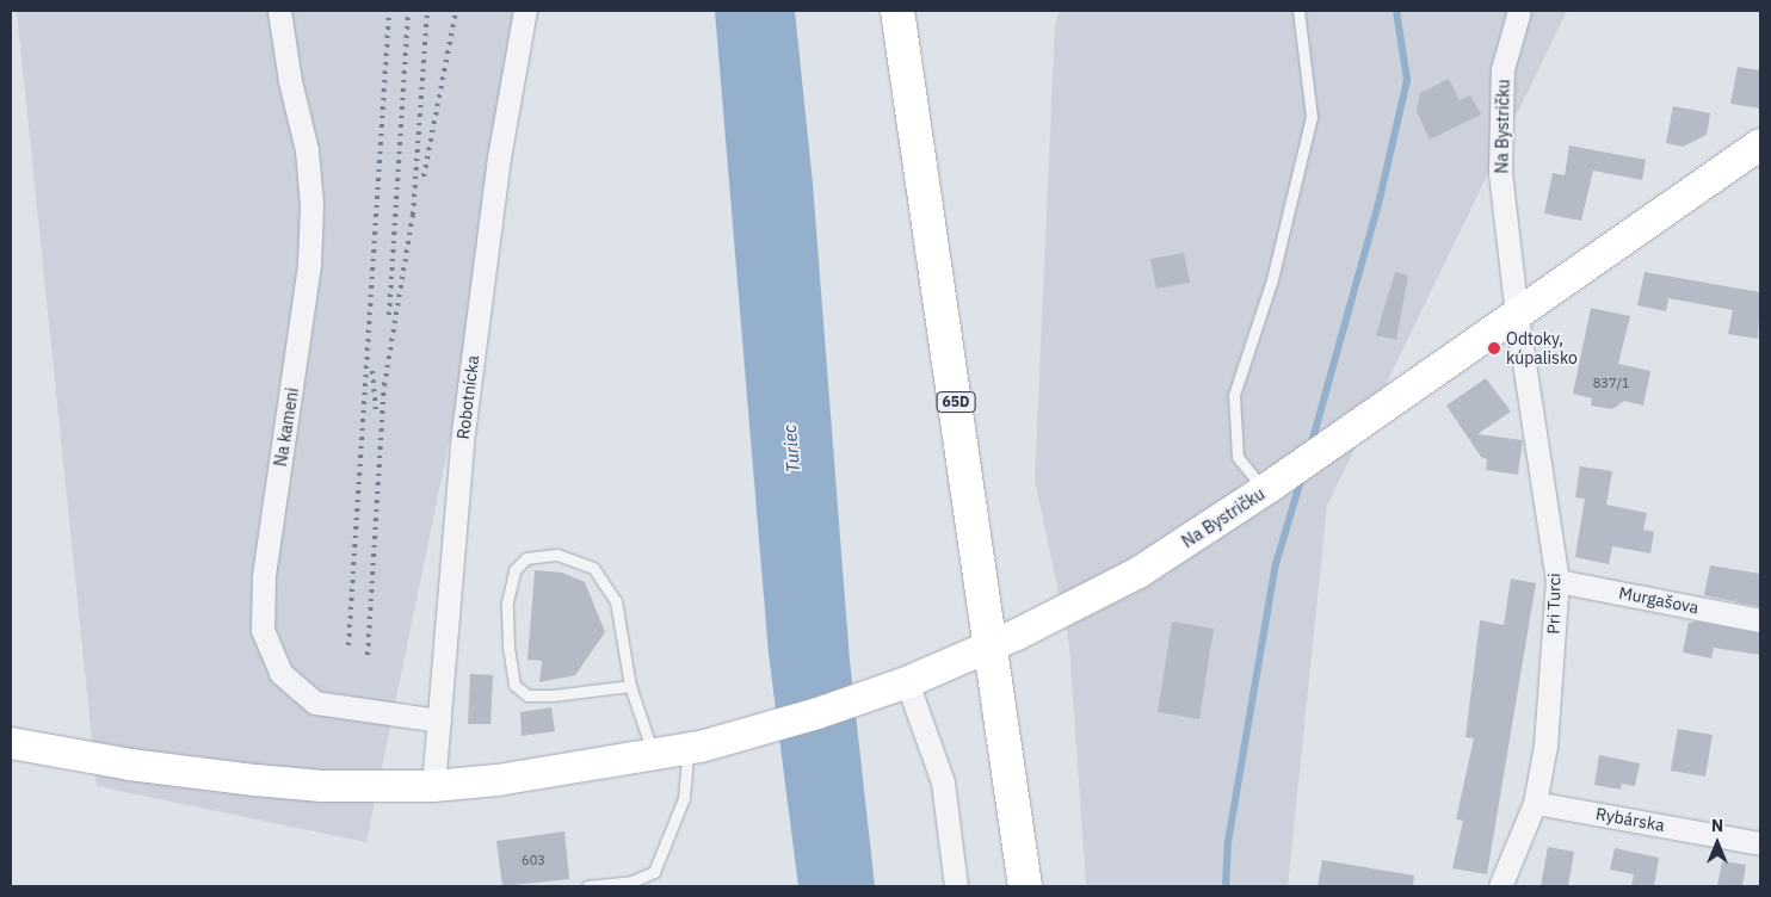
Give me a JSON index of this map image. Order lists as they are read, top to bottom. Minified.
{"streets":{"main road":["65D"],"street":["Na Bystričku","Robotnícka","Na kameni","Murgašova","Pri Turci","Rybárska"]},"crossings":[["Na Bystričku","Robotnícka"],["Na Bystričku","65D"],["Na Bystričku","Pri Turci"],["Robotnícka","Na kameni"],["Murgašova","Pri Turci"],["Pri Turci","Rybárska"]],"water":["Turiec"],"places":["Odtoky, kúpalisko"],"house_numbers":["837/1","603"],"north":"top"}
